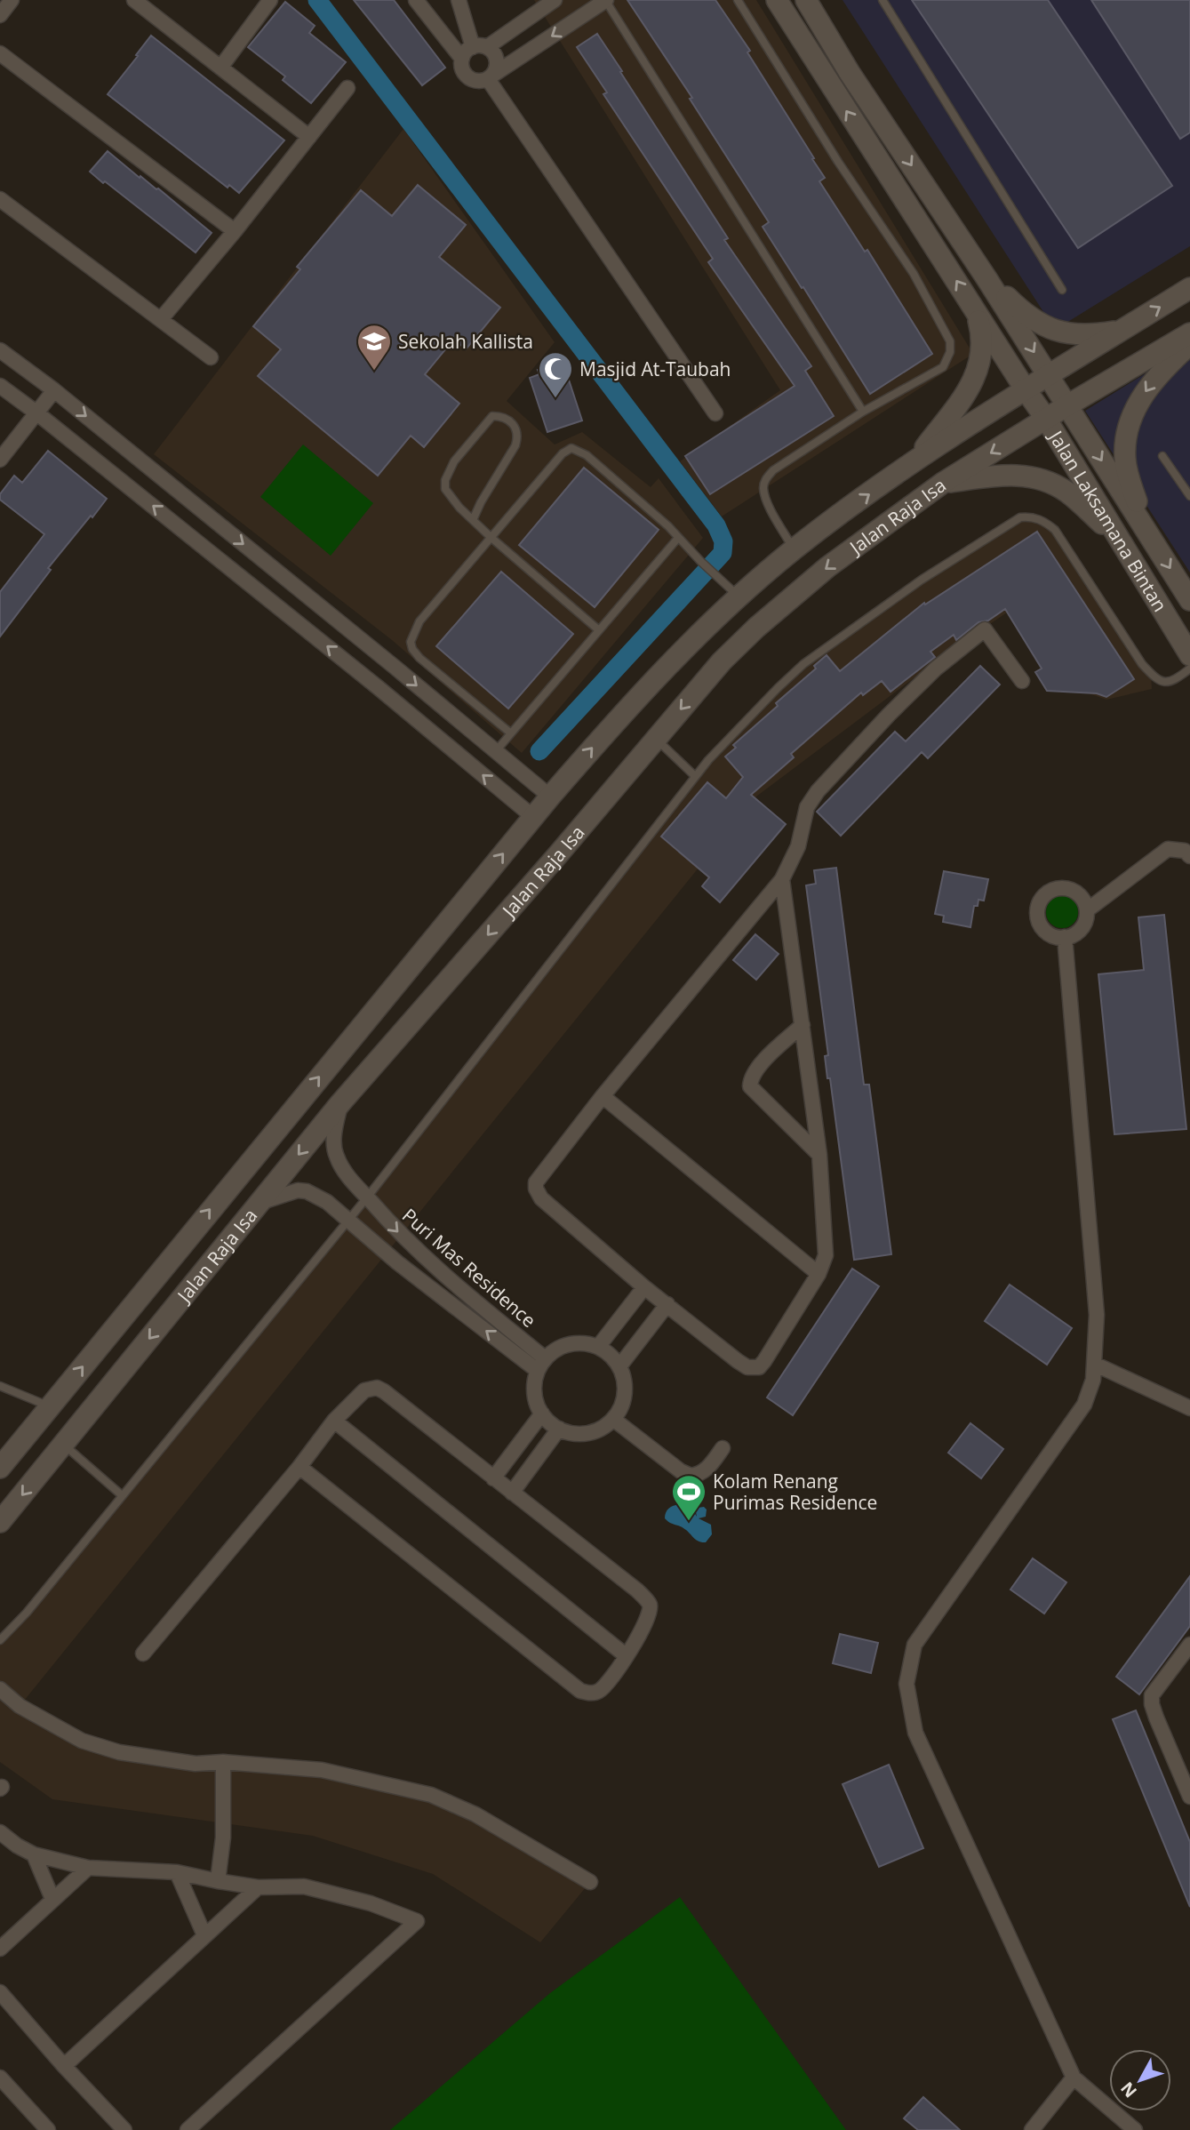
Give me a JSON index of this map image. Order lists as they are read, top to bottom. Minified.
{"streets":{"main road":["Jalan Raja Isa","Jalan Laksamana Bintan"],"street":["Puri Mas Residence"]},"crossings":[["Jalan Raja Isa","Jalan Laksamana Bintan"],["Jalan Raja Isa","Puri Mas Residence"]],"places":{"school or university":["Sekolah Kallista"],"mosque":["Masjid At-Taubah"],"sports":["Kolam Renang Purimas Residence"]},"north":"bottom left"}
